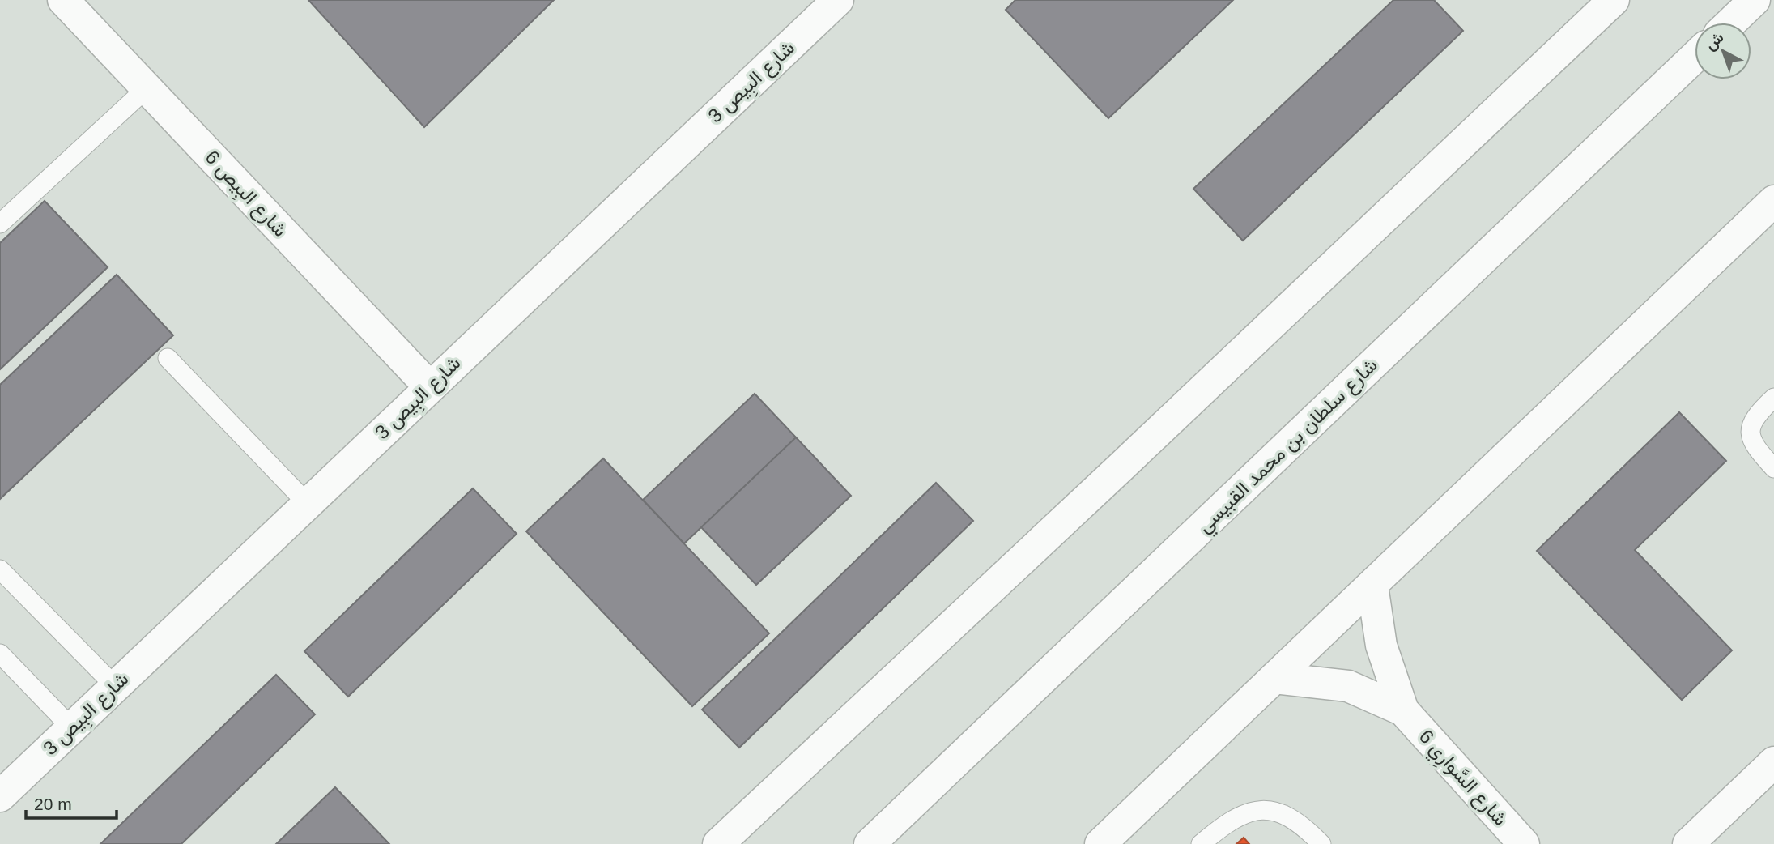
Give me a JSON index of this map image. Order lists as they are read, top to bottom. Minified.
{"streets":{"street":["شارع البِيص 3","شارع البِيص 6","شارع سلطان بن محمد القبيسي","شارع السَّوارِي 6"]},"crossings":[["شارع البِيص 3","شارع البِيص 6"]],"scale_bar":"20 m","north":"top left"}
